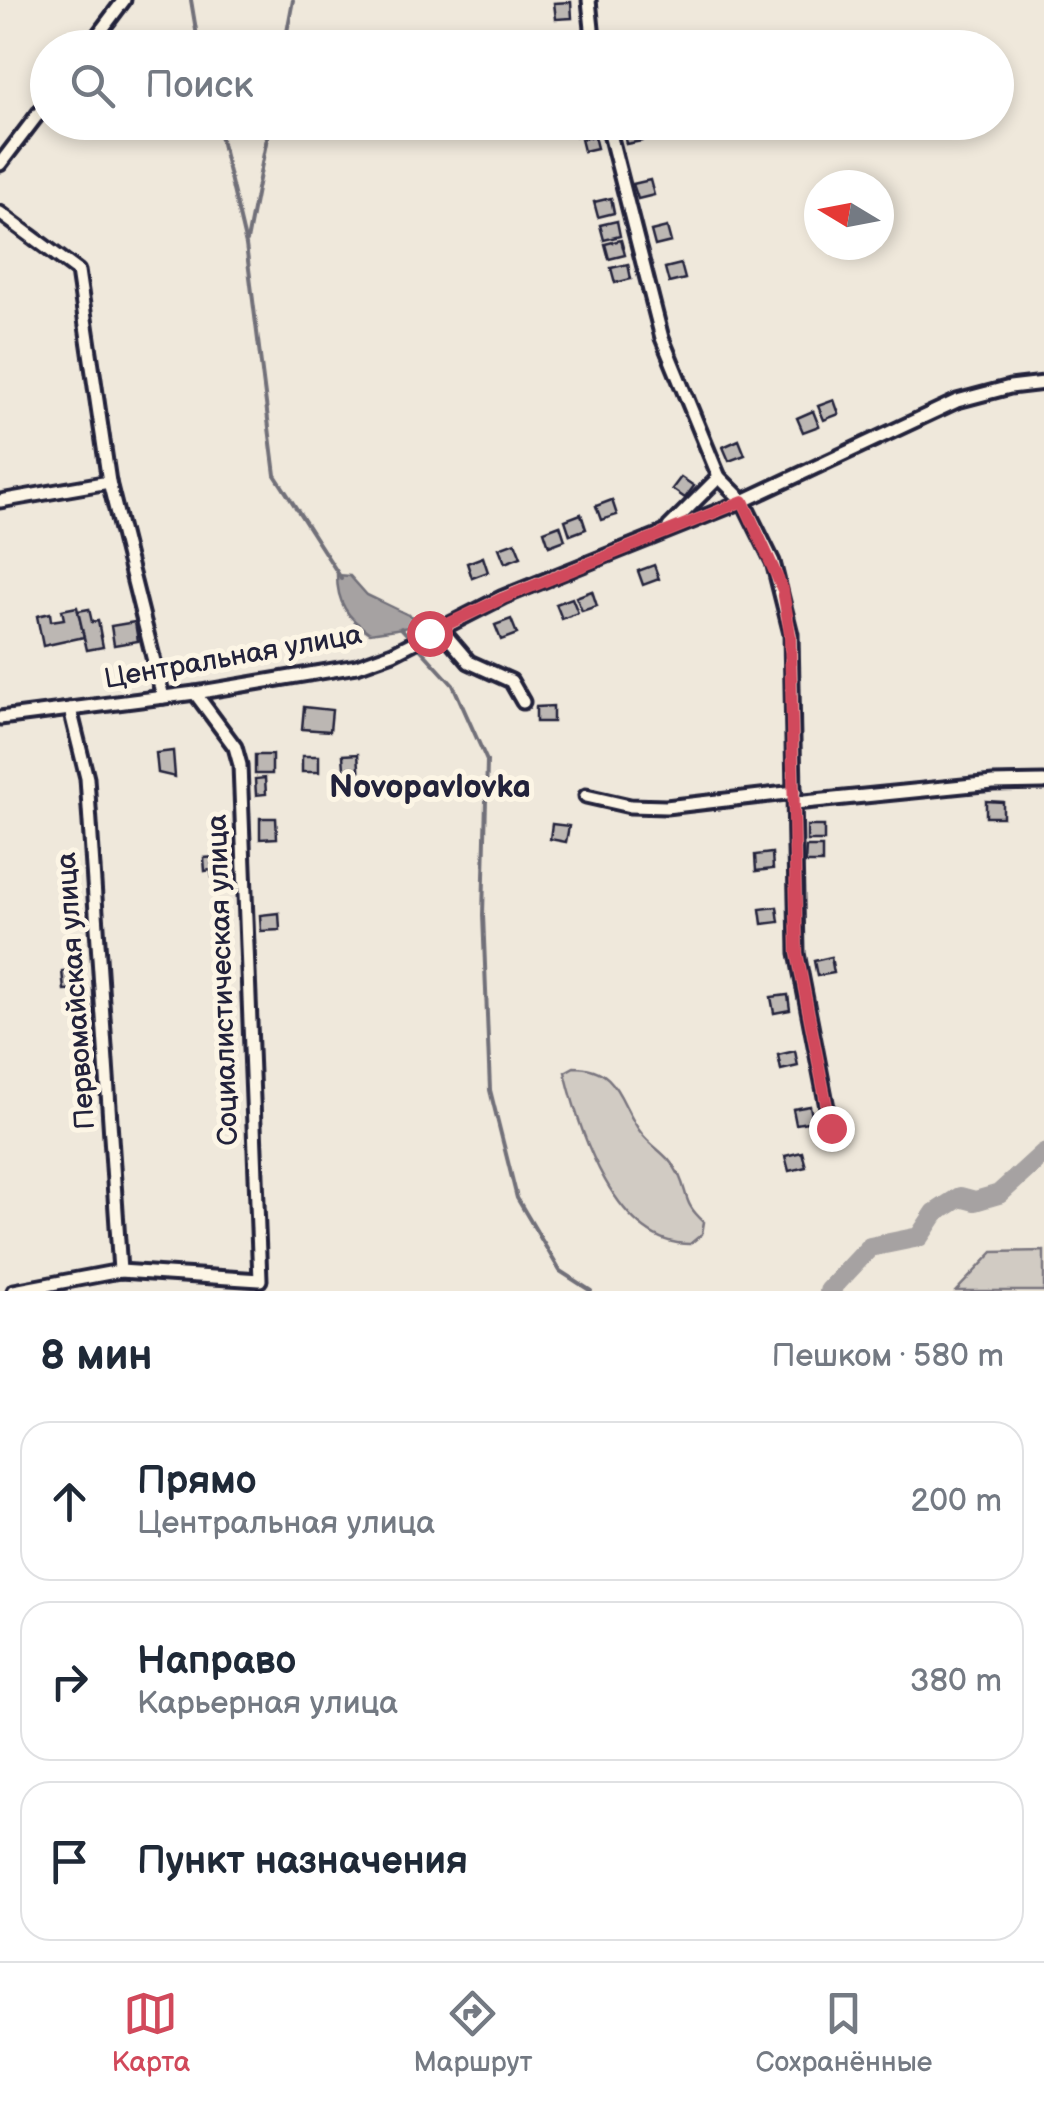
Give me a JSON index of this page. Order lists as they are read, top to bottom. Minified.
{"streets":{"street":["Центральная улица","Социалистическая улица","Первомайская улица"]},"crossings":[["Центральная улица","Социалистическая улица"],["Центральная улица","Первомайская улица"],["Социалистическая улица","Первомайская улица"]],"districts":["Novopavlovka"],"north":"left","page":{"search":"Поиск","heading":["8 мин","Пешком · 580 m"],"list":[["Прямо","Центральная улица","200 m"],["Направо","Карьерная улица","380 m"],"Пункт назначения"],"nav":["Карта","Маршрут","Сохранённые"]}}
